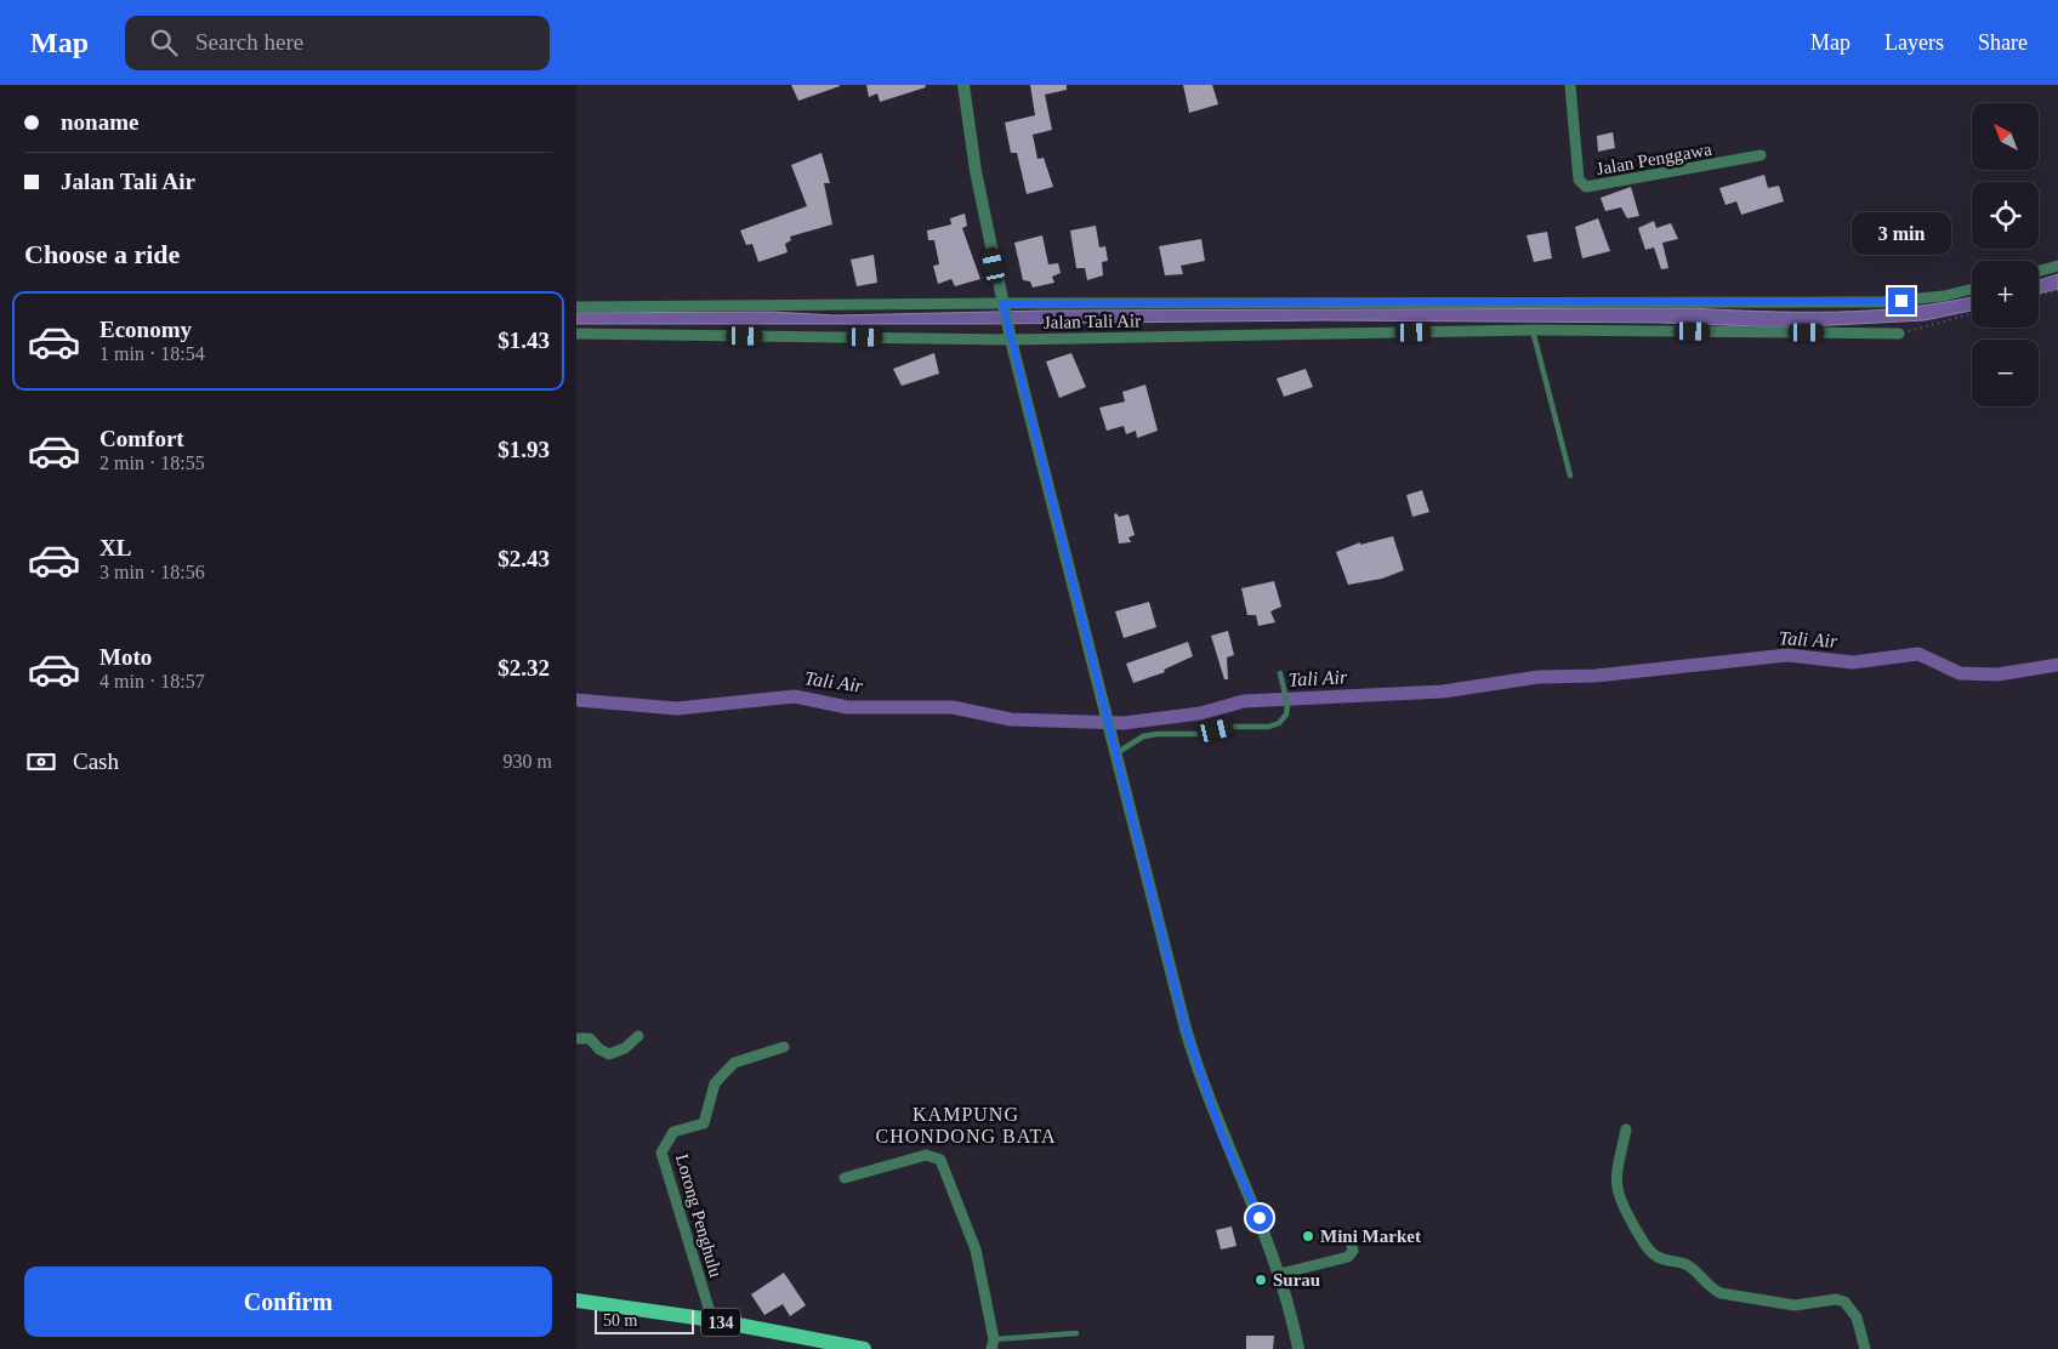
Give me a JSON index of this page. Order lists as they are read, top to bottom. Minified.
{"streets":{"main road":["134"],"street":["Jalan Penggawa","Jalan Tali Air","Lorong Penghulu"]},"crossings":[["Lorong Penghulu","134"]],"districts":["KAMPUNG CHONDONG BATA"],"water":["Tali Air"],"places":["Mini Market","Surau"],"scale_bar":"50 m","north":"top left","page":{"header":"Map","search":"Search here","nav":["Map","Layers","Share"],"banner":["noname","Jalan Tali Air"],"map_buttons":["+","−"],"bubble":"3 min","heading":"Choose a ride","list":[{"name":"Economy","note":"1 min · 18:54","value":"$1.43"},{"name":"Comfort","note":"2 min · 18:55","value":"$1.93"},{"name":"XL","note":"3 min · 18:56","value":"$2.43"},{"name":"Moto","note":"4 min · 18:57","value":"$2.32"}],"pay":["Cash","930 m"],"buttons":"Confirm","scale":"50 m"}}
